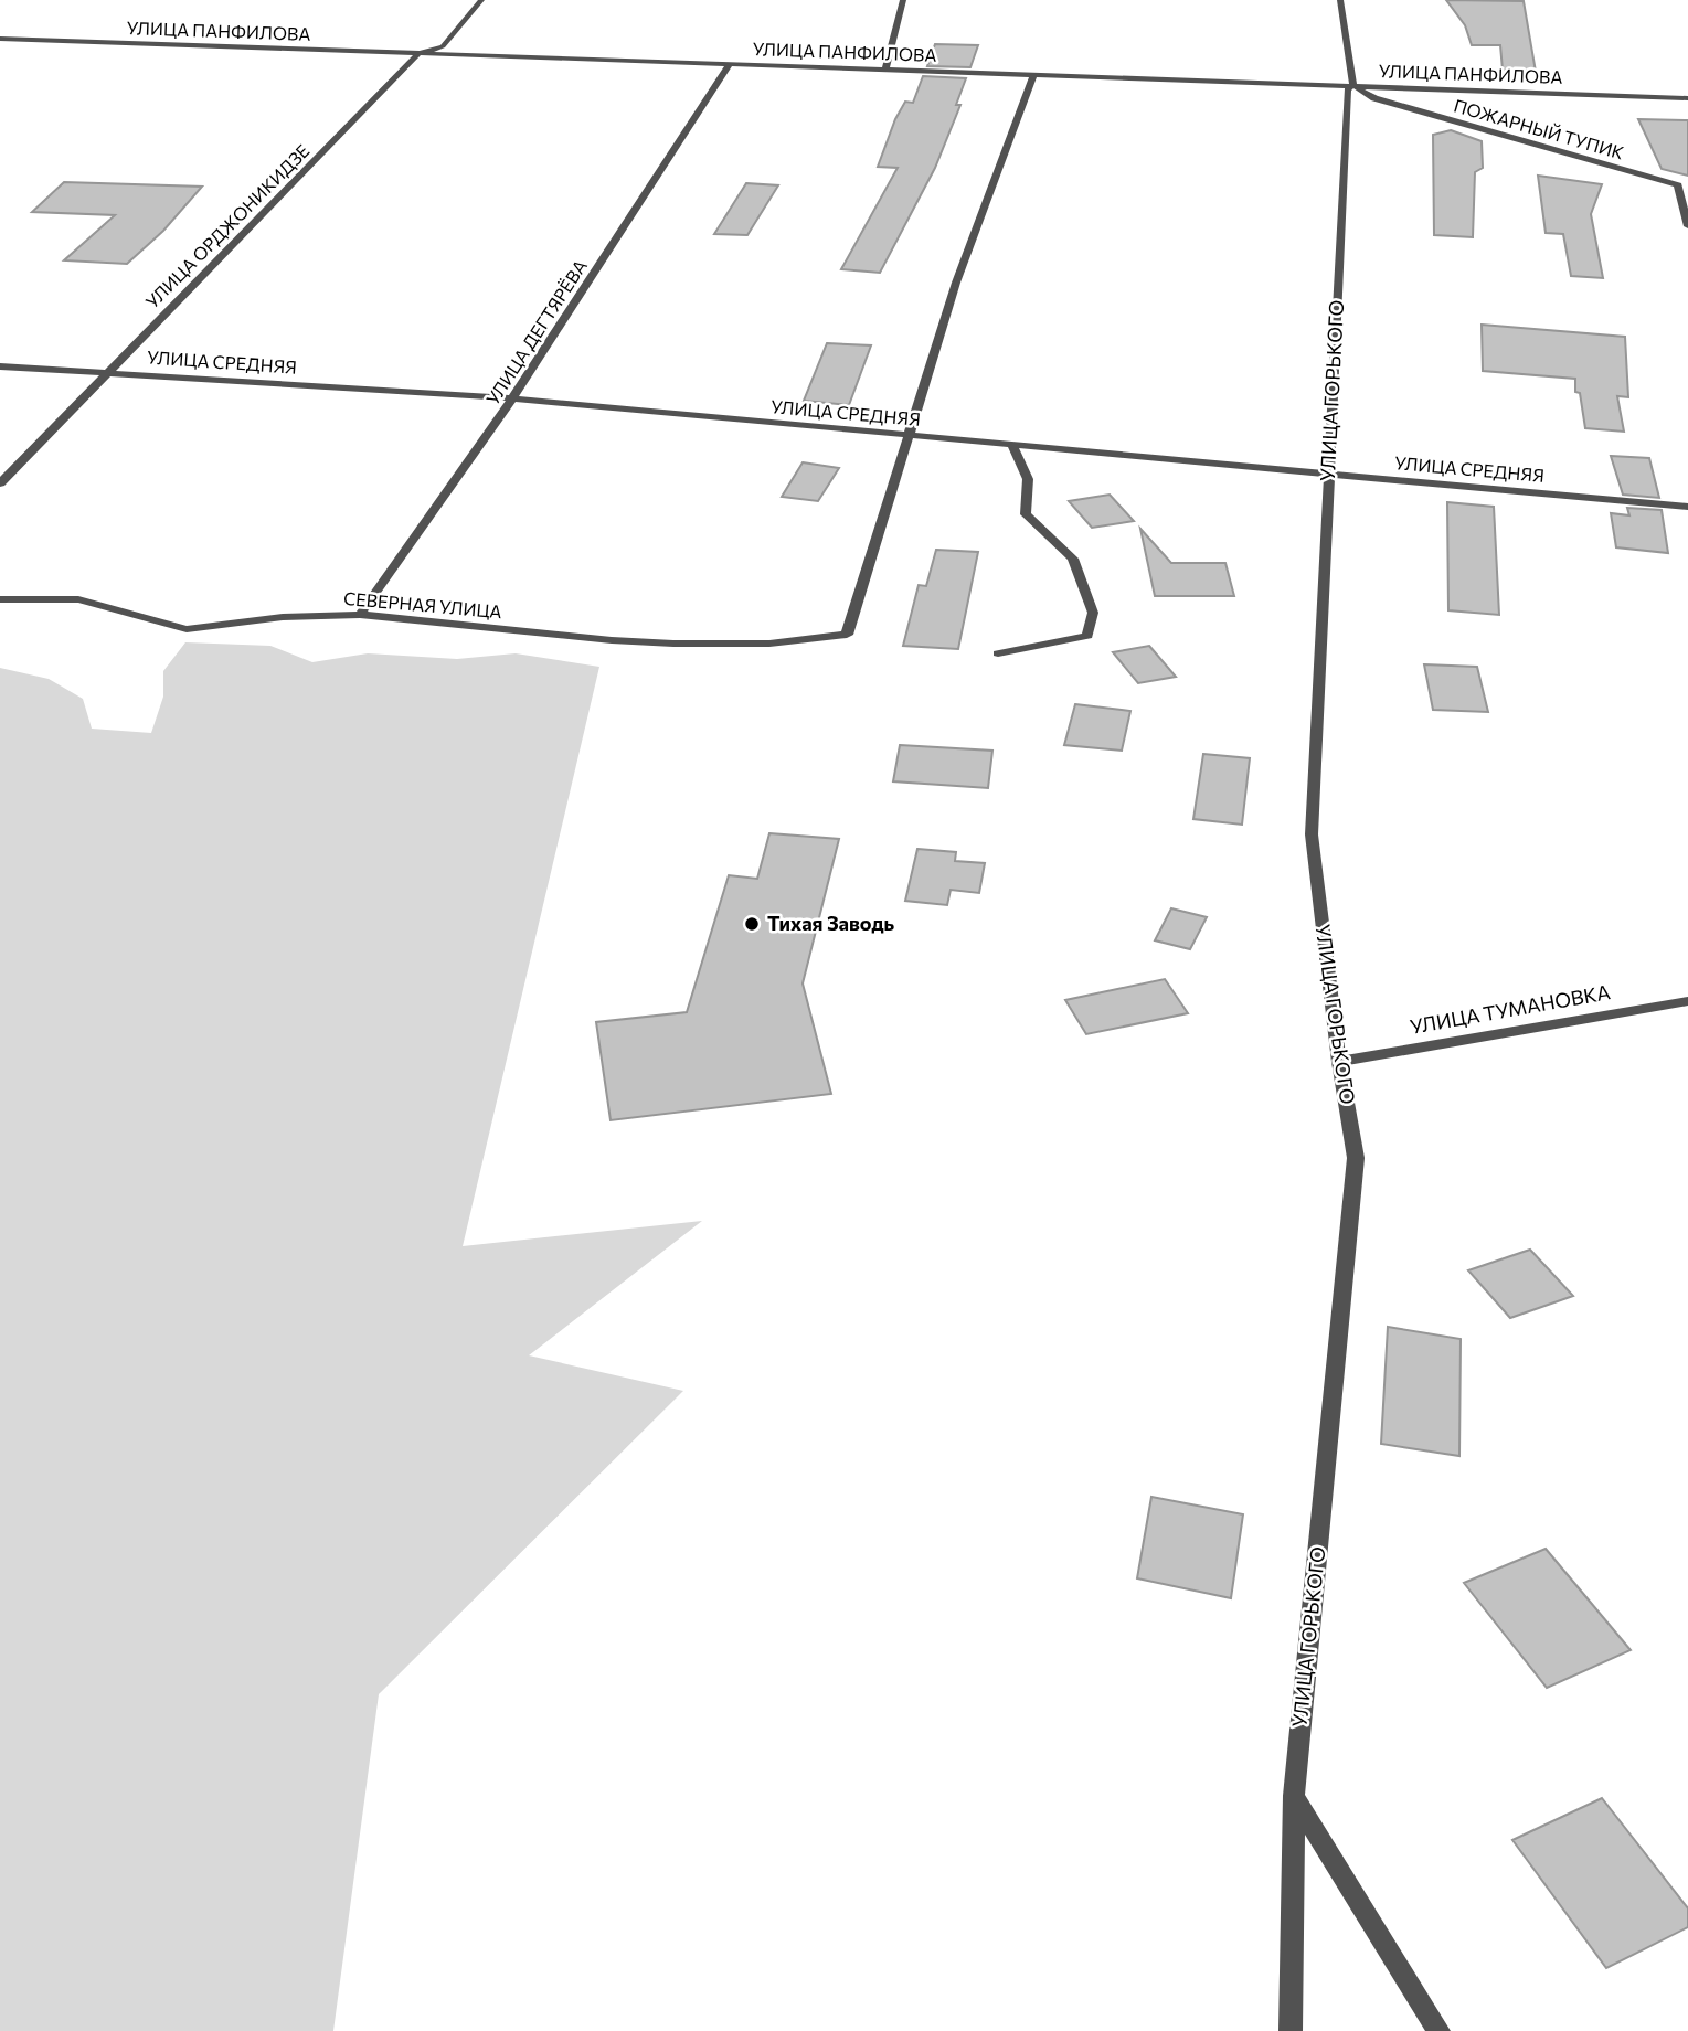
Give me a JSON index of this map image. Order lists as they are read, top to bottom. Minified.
{"streets":{"street":["УЛИЦА ПАНФИЛОВА","ПОЖАРНЫЙ ТУПИК","УЛИЦА ОРДЖОНИКИДЗЕ","УЛИЦА ДЕГТЯРЁВА","УЛИЦА СРЕДНЯЯ","УЛИЦА ГОРЬКОГО","СЕВЕРНАЯ УЛИЦА","УЛИЦА ТУМАНОВКА"]},"crossings":[["УЛИЦА ПАНФИЛОВА","ПОЖАРНЫЙ ТУПИК"],["УЛИЦА ПАНФИЛОВА","УЛИЦА ОРДЖОНИКИДЗЕ"],["УЛИЦА ПАНФИЛОВА","УЛИЦА ДЕГТЯРЁВА"],["УЛИЦА ПАНФИЛОВА","УЛИЦА ГОРЬКОГО"],["ПОЖАРНЫЙ ТУПИК","УЛИЦА ГОРЬКОГО"],["УЛИЦА ОРДЖОНИКИДЗЕ","УЛИЦА СРЕДНЯЯ"],["УЛИЦА ДЕГТЯРЁВА","УЛИЦА СРЕДНЯЯ"],["УЛИЦА ДЕГТЯРЁВА","СЕВЕРНАЯ УЛИЦА"],["УЛИЦА СРЕДНЯЯ","УЛИЦА ГОРЬКОГО"],["УЛИЦА СРЕДНЯЯ","СЕВЕРНАЯ УЛИЦА"],["УЛИЦА ГОРЬКОГО","УЛИЦА ТУМАНОВКА"]],"places":["Тихая Заводь"]}
